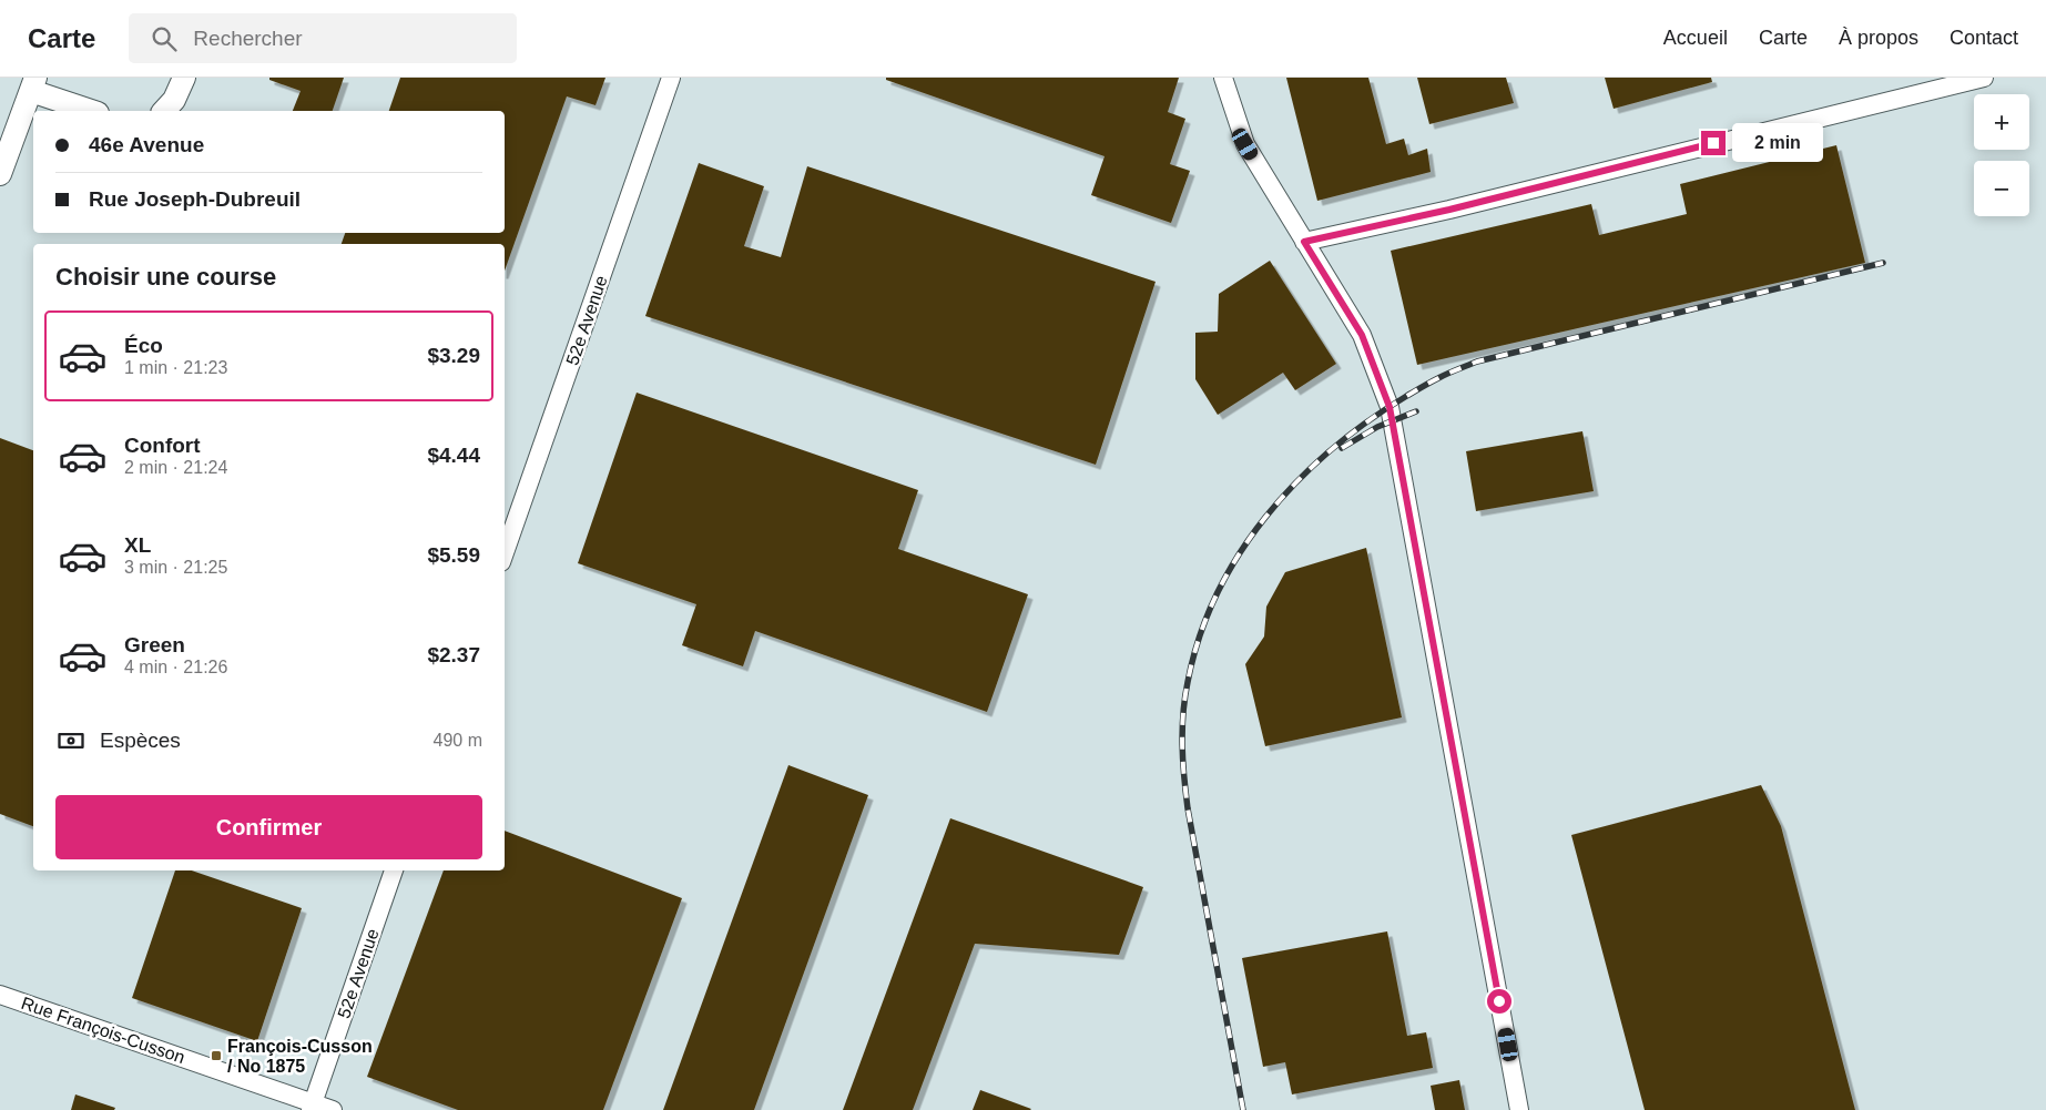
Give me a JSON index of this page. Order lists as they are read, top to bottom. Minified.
{"streets":{"street":["52e Avenue","Rue François-Cusson"]},"crossings":[["52e Avenue","Rue François-Cusson"]],"places":{"transit":["François-Cusson / No 1875"]},"page":{"header":"Carte","search":"Rechercher","nav":["Accueil","Carte","À propos","Contact"],"map_buttons":["+","−"],"banner":["46e Avenue","Rue Joseph-Dubreuil"],"bubble":"2 min","heading":"Choisir une course","list":[{"name":"Éco","note":"1 min · 21:23","value":"$3.29"},{"name":"Confort","note":"2 min · 21:24","value":"$4.44"},{"name":"XL","note":"3 min · 21:25","value":"$5.59"},{"name":"Green","note":"4 min · 21:26","value":"$2.37"}],"pay":["Espèces","490 m"],"buttons":"Confirmer"}}
